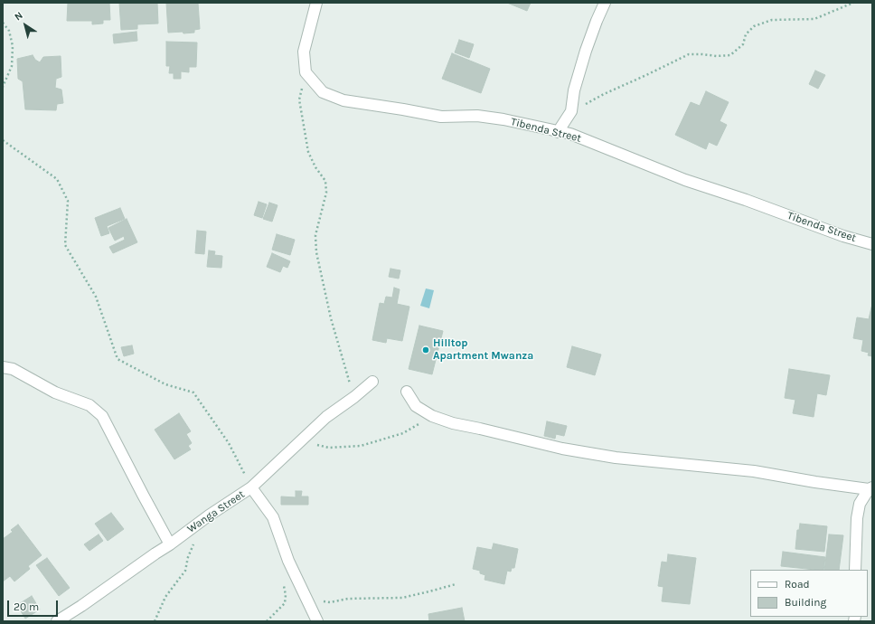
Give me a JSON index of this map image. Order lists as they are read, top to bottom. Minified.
{"streets":{"street":["Tibenda Street","Wanga Street"]},"places":["Hilltop Apartment Mwanza"],"legend":["Road","Building"],"scale_bar":"20 m","north":"top left"}
